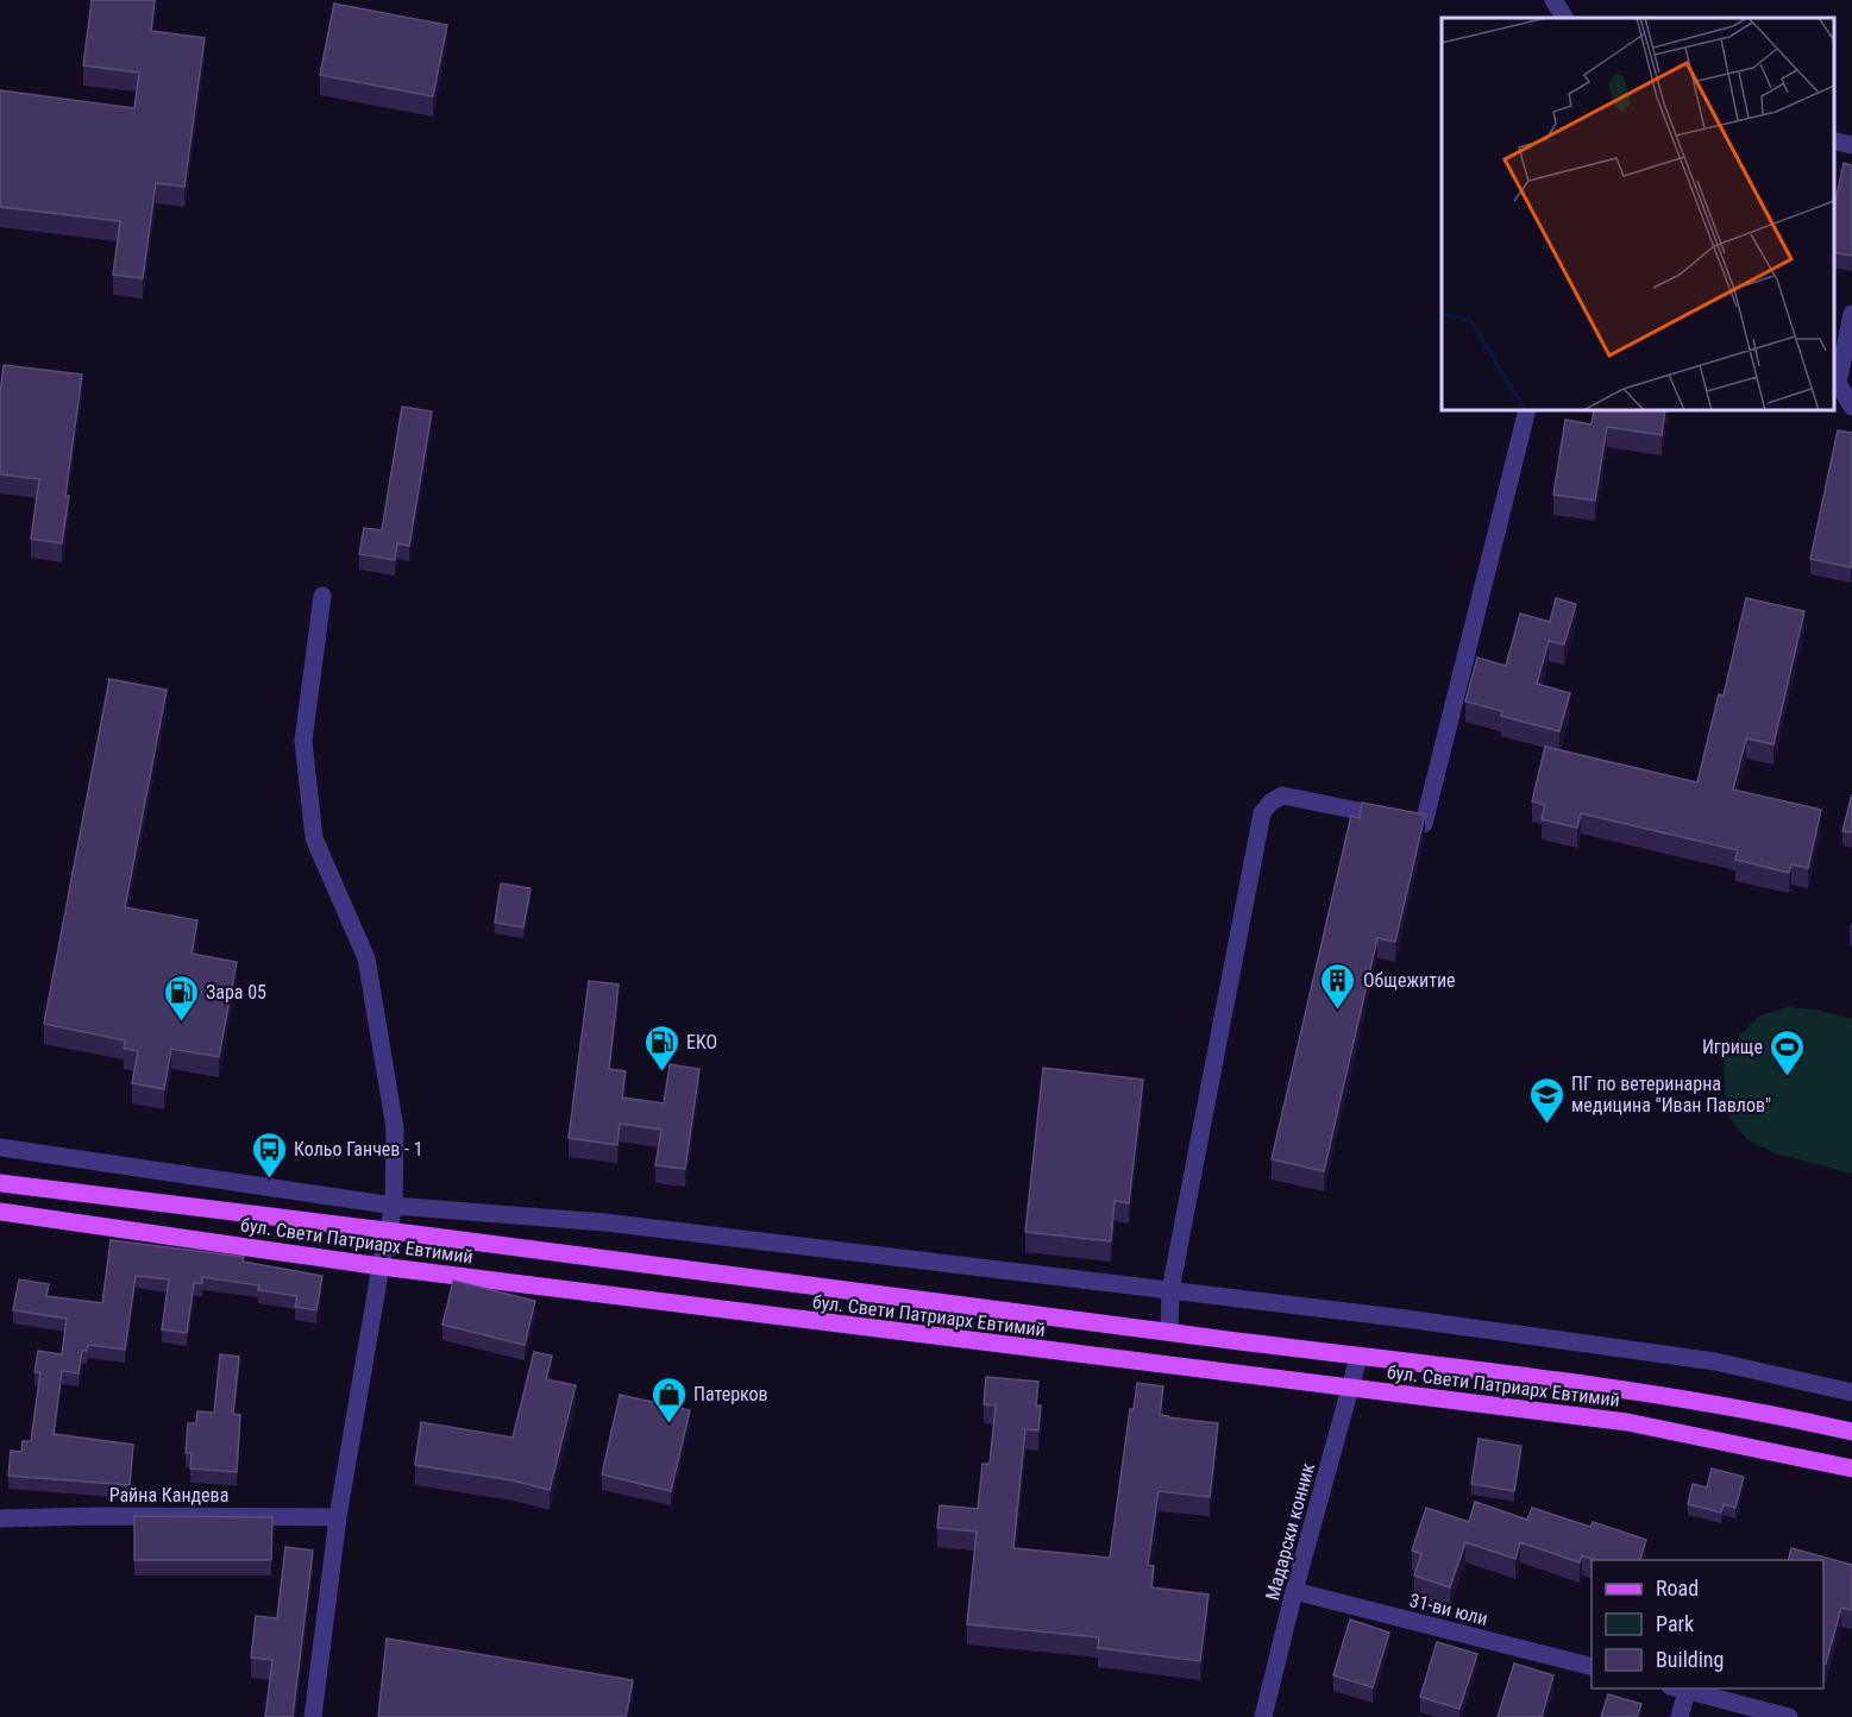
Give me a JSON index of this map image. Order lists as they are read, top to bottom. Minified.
{"streets":{"main road":["бул. Свети Патриарх Евтимий"],"street":["Райна Кандева","Мадарски конник","31-ви юли"]},"crossings":[["бул. Свети Патриарх Евтимий","Мадарски конник"],["Мадарски конник","31-ви юли"]],"places":{"building":["Общежитие"],"fuel station":["Зара 05","EKO"],"sports":["Игрище"],"school or university":["ПГ по ветеринарна медицина \"Иван Павлов\""],"bus stop":["Кольо Ганчев - 1"],"shop":["Патерков"]},"legend":["Road","Park","Building"]}
